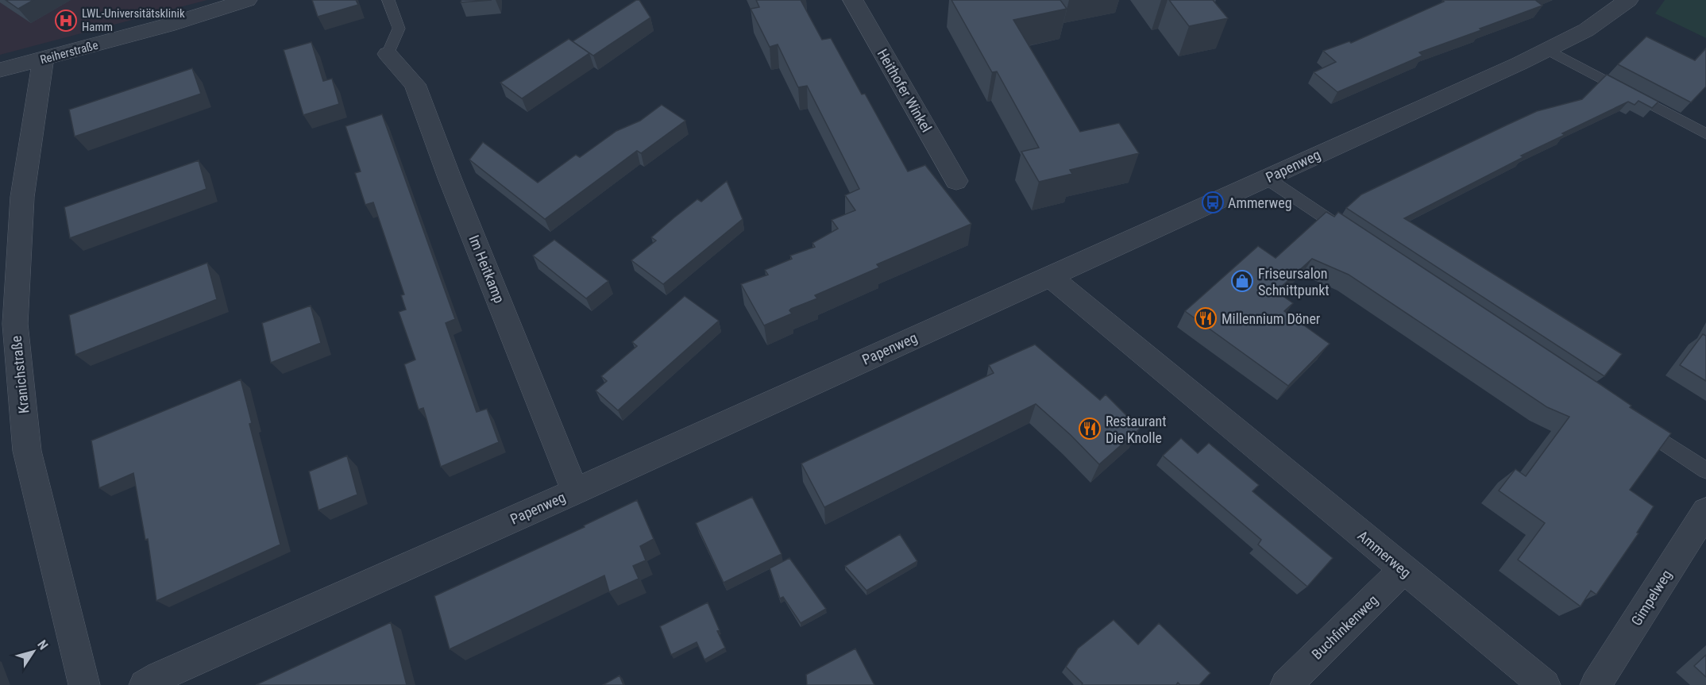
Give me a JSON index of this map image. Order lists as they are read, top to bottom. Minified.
{"streets":{"street":["Reiherstraße","Heithofer Winkel","Papenweg","Im Heitkamp","Kranichstraße","Ammerweg","Gimpelweg","Buchfinkenweg"]},"crossings":[["Reiherstraße","Kranichstraße"],["Papenweg","Im Heitkamp"],["Papenweg","Ammerweg"],["Ammerweg","Buchfinkenweg"]],"places":{"hospital":["LWL-Universitätsklinik Hamm"],"bus stop":["Ammerweg"],"shop":["Friseursalon Schnittpunkt"],"restaurant":["Millennium Döner","Restaurant Die Knolle"]},"north":"top right"}
